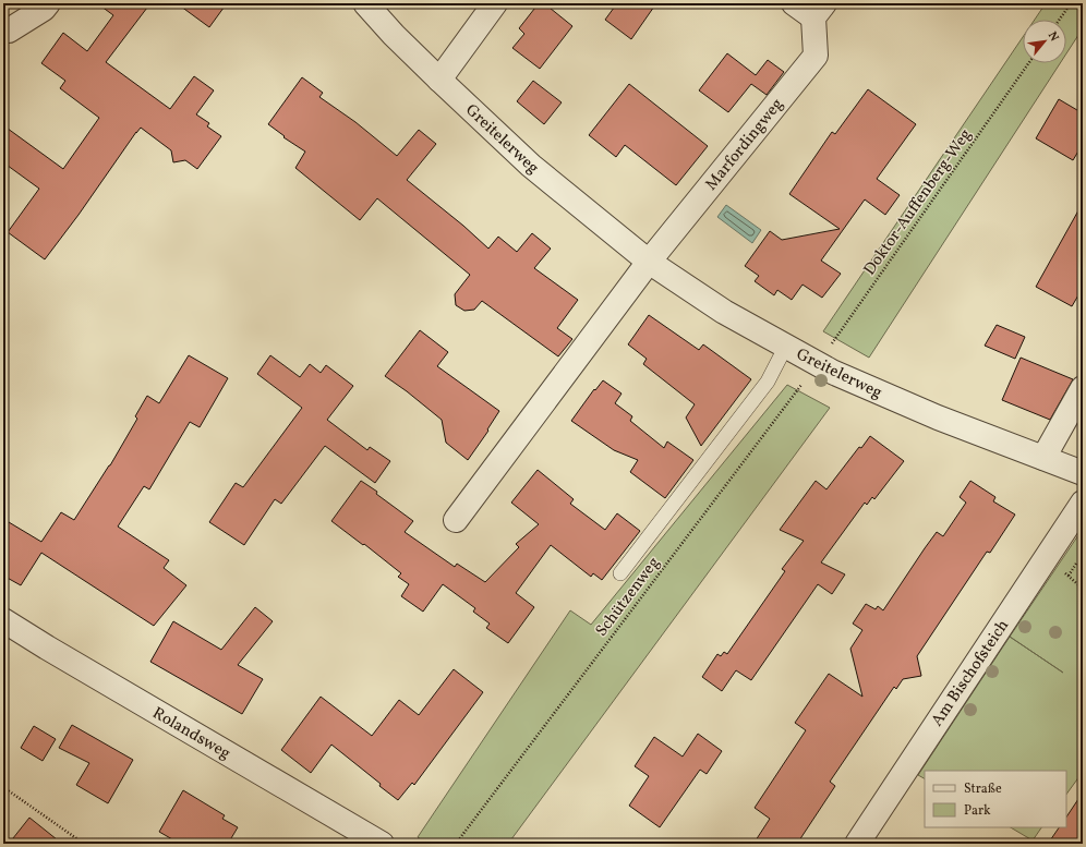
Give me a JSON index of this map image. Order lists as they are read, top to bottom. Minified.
{"streets":{"street":["Greitelerweg","Marfordingweg","Am Bischofsteich","Rolandsweg"],"path":["Doktor-Auffenberg-Weg","Schützenweg"]},"crossings":[["Greitelerweg","Marfordingweg"],["Greitelerweg","Doktor-Auffenberg-Weg"],["Greitelerweg","Schützenweg"],["Doktor-Auffenberg-Weg","Schützenweg"]],"legend":["Straße","Park"],"north":"top right"}
